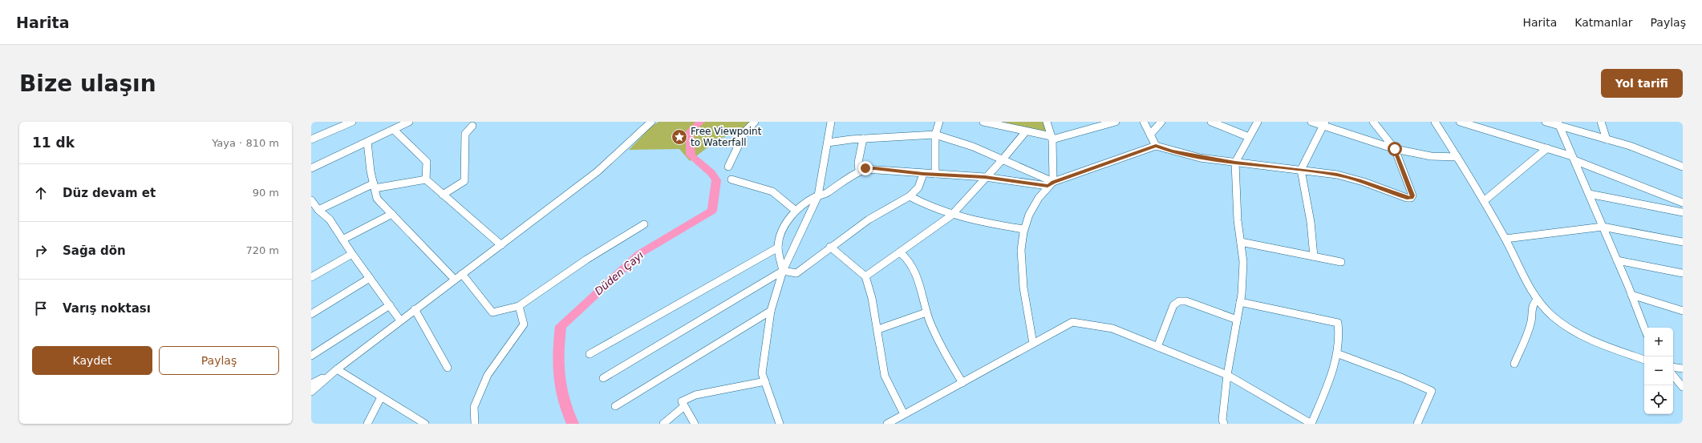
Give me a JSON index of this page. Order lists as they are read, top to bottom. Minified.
{"water":["Düden Çayı"],"places":{"place":["Free Viewpoint to Waterfall"]},"page":{"header":"Harita","nav":["Harita","Katmanlar","Paylaş"],"buttons":["Yol tarifi",["Kaydet","Paylaş"]],"title":"Bize ulaşın","heading":["11 dk","Yaya · 810 m"],"list":[["Düz devam et","90 m"],["Sağa dön","720 m"],"Varış noktası"],"map_buttons":["+","−"]}}
